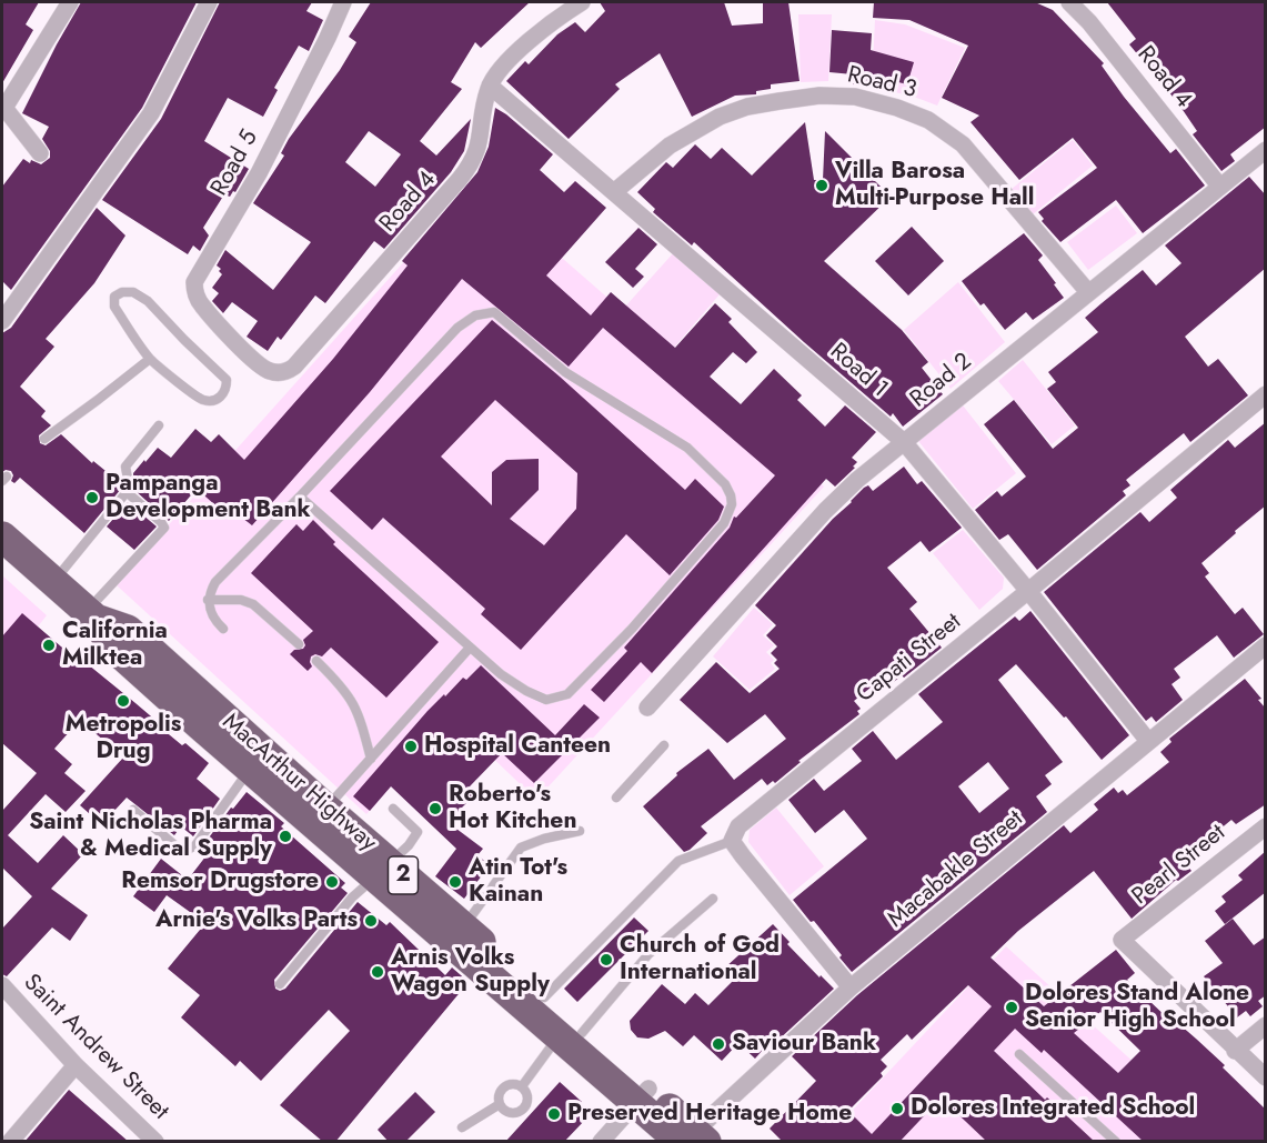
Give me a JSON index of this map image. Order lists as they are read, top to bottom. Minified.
{"streets":{"highway":["MacArthur Highway","2"],"street":["Road 4","Road 3","Road 5","Road 1","Road 2","Capati Street","Pearl Street","Macabakle Street","Saint Andrew Street"]},"crossings":[["Road 4","Road 5"],["Road 4","Road 1"],["Road 4","Road 2"],["Road 3","Road 1"],["Road 3","Road 2"],["Road 1","Road 2"],["Road 1","Capati Street"],["Road 1","Macabakle Street"],["MacArthur Highway","Macabakle Street"]],"places":["Villa Barosa Multi-Purpose Hall","Pampanga Development Bank","California Milktea","Metropolis Drug","Hospital Canteen","Roberto's Hot Kitchen","Saint Nicholas Pharma & Medical Supply","Remsor Drugstore","Atin Tot's Kainan","Arnie's Volks Parts","Church of God International","Arnis Volks Wagon Supply","Dolores Stand Alone Senior High School","Saviour Bank","Dolores Integrated School","Preserved Heritage Home"]}
